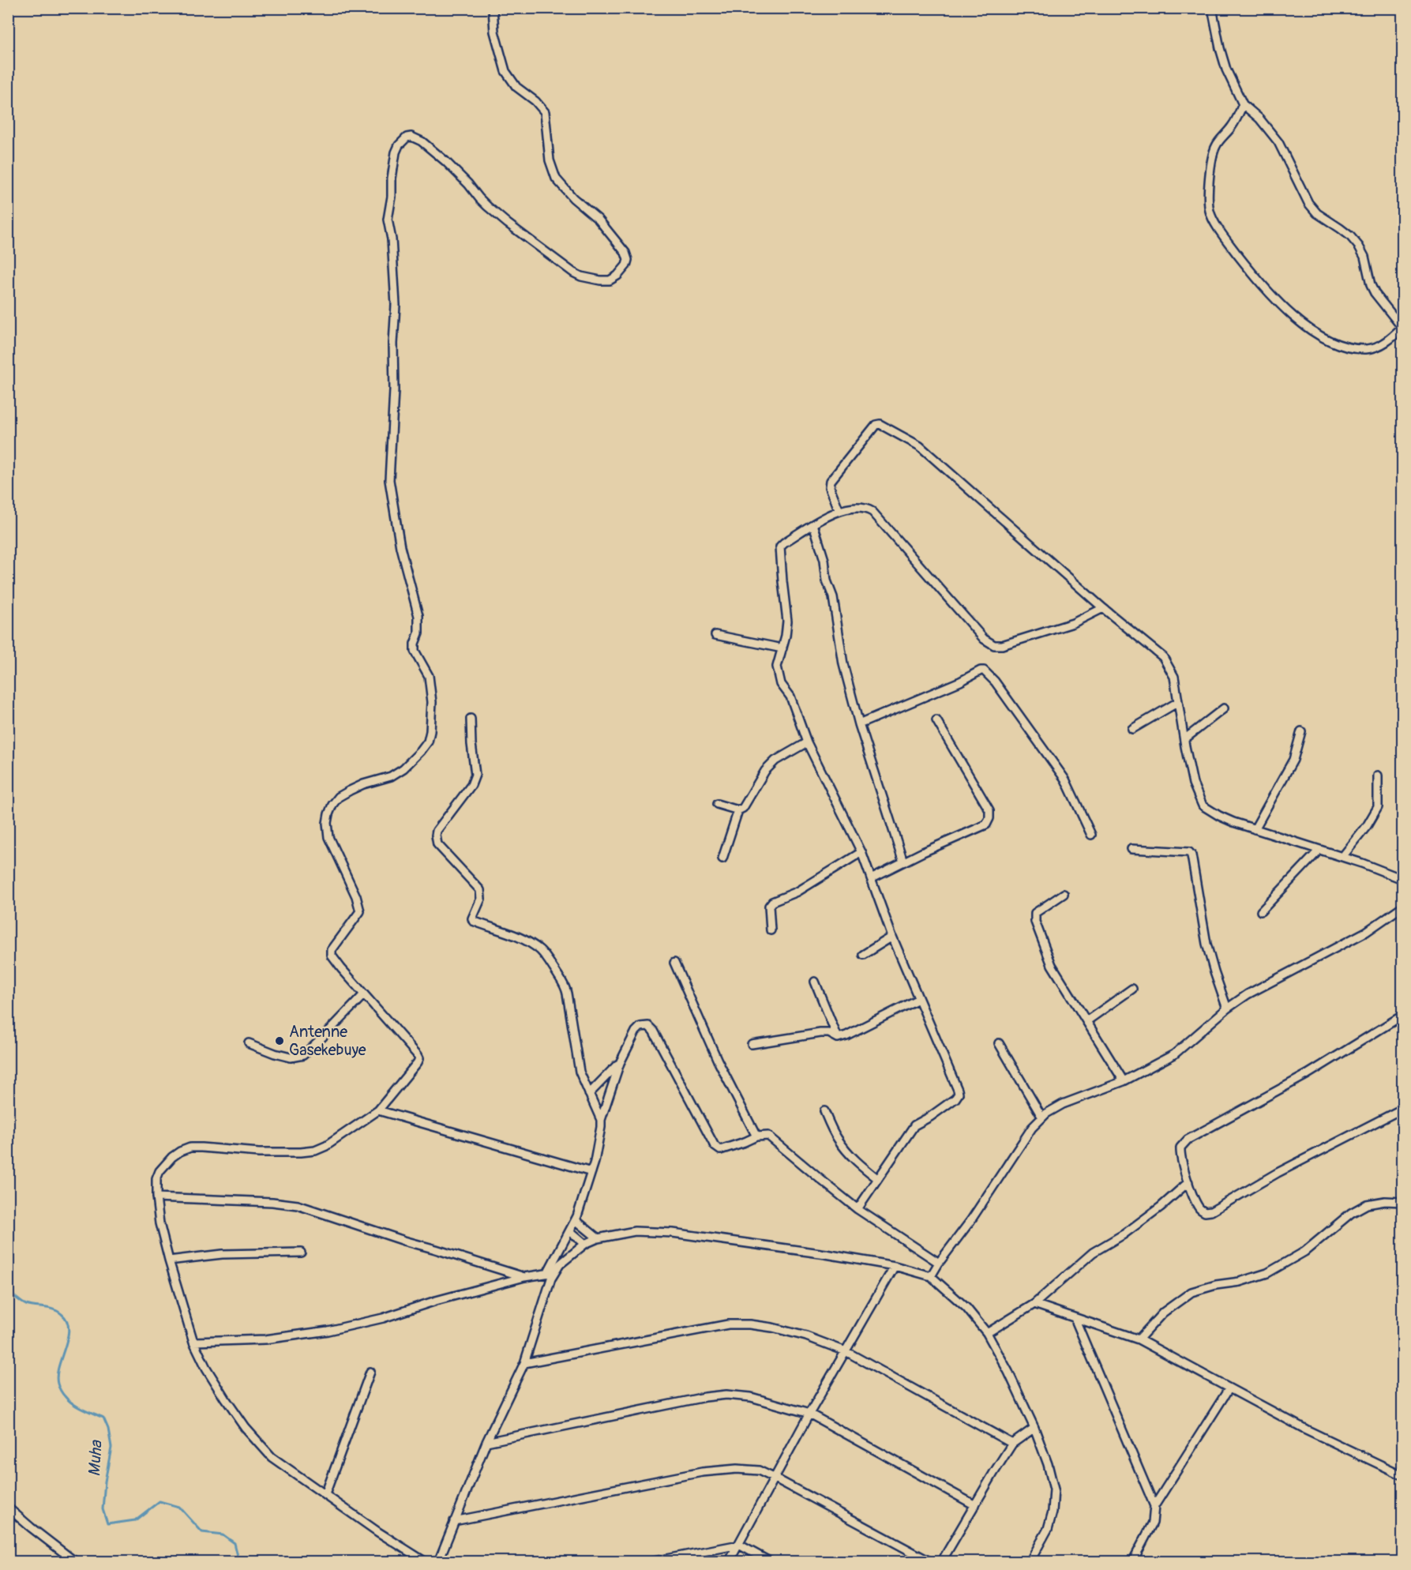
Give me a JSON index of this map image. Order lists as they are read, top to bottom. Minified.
{"water":["Muha"],"places":["Antenne Gasekebuye"]}
